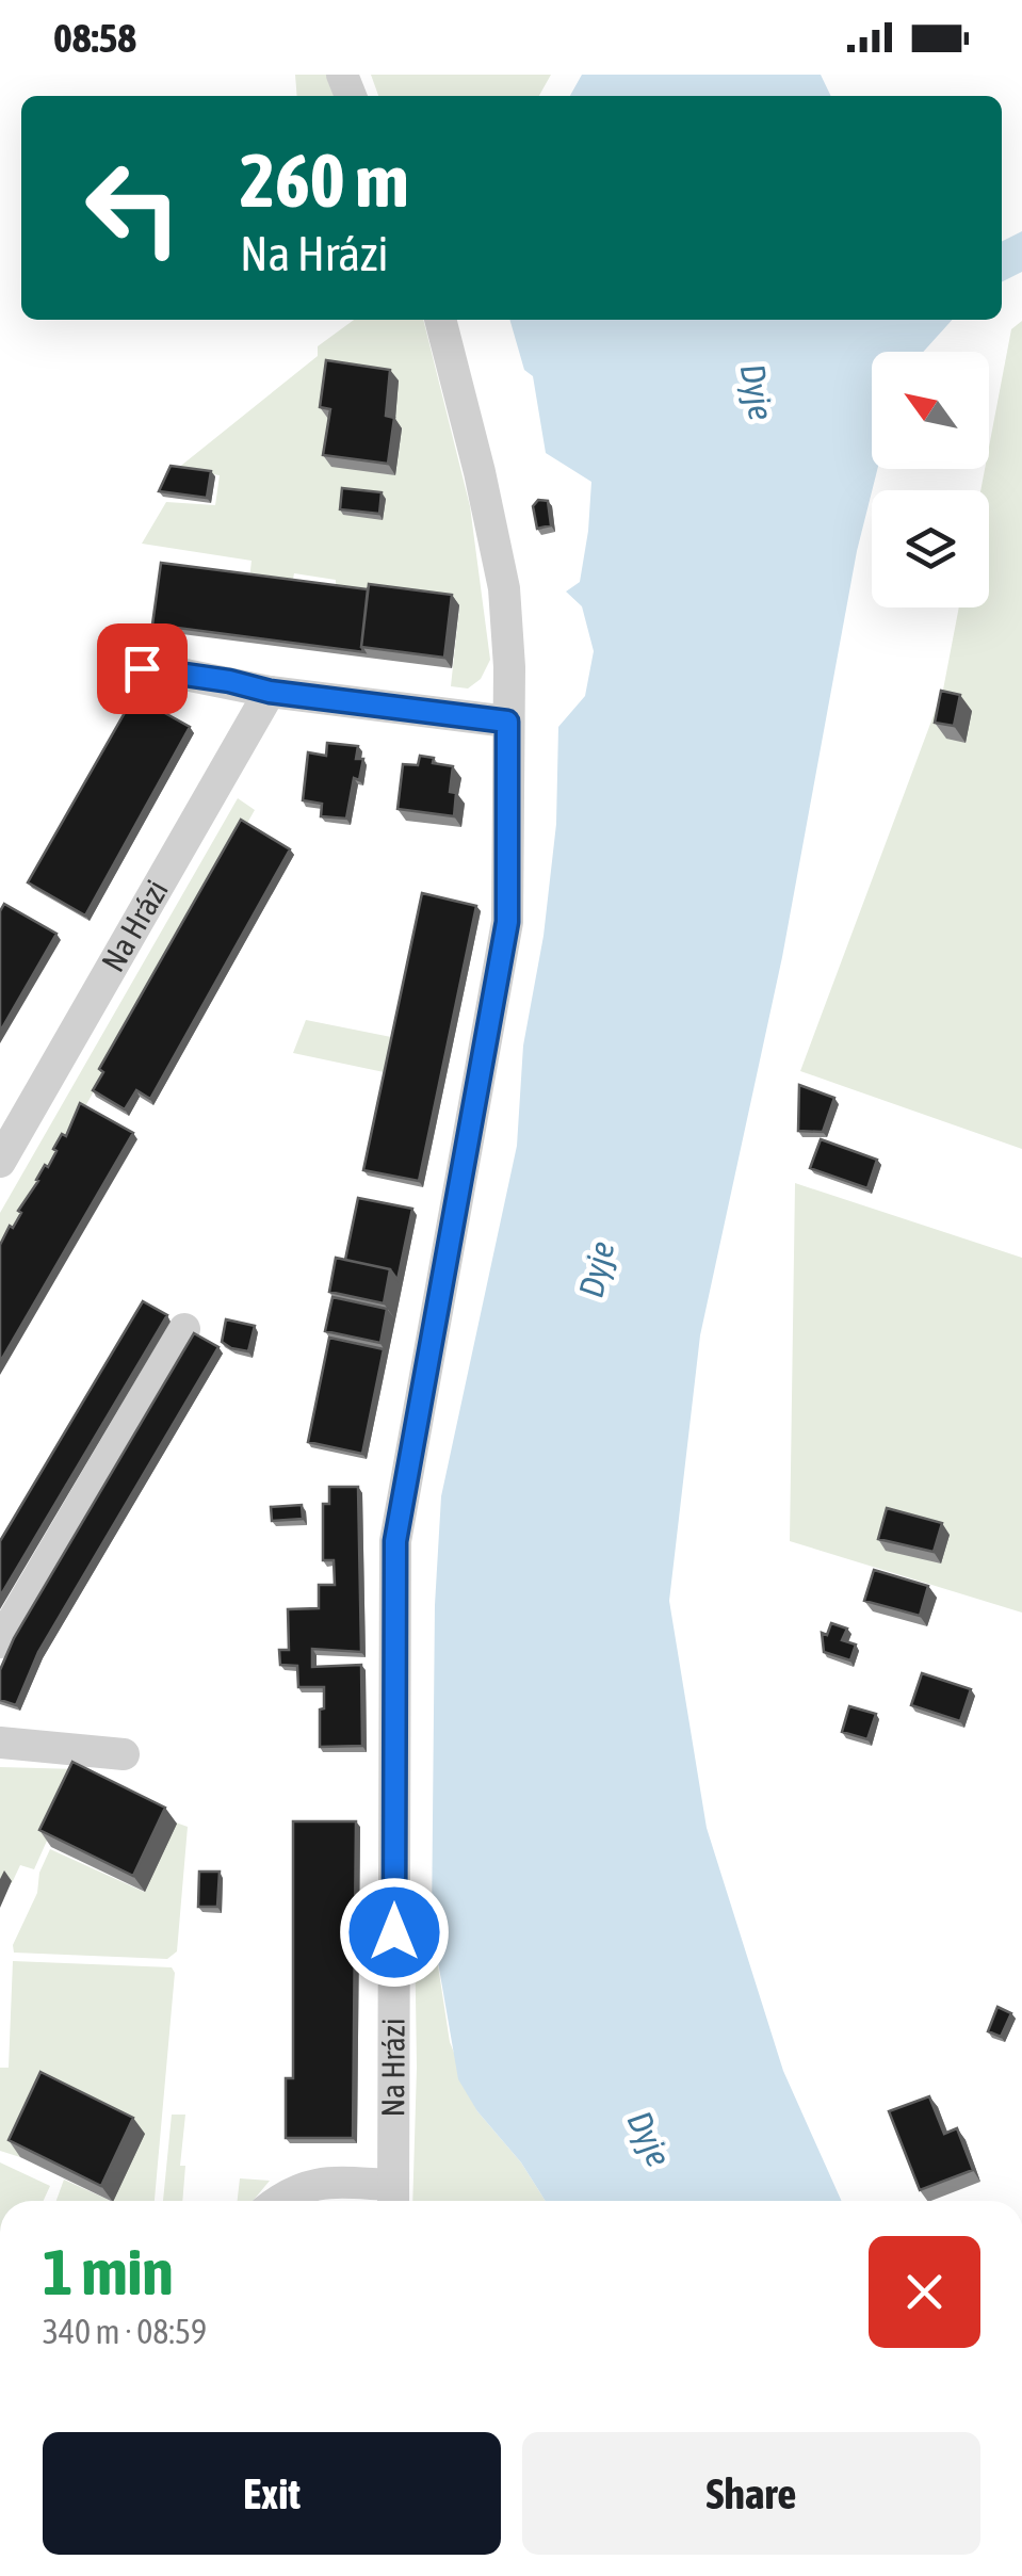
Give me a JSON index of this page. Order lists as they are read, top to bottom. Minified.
{"streets":{"street":["Na Hrázi"]},"water":["Dyje"],"north":"top left","page":{"status":"08:58","turn":["260 m","Na Hrázi"],"heading":["1 min","340 m · 08:59"],"buttons":["Exit","Share"]}}
